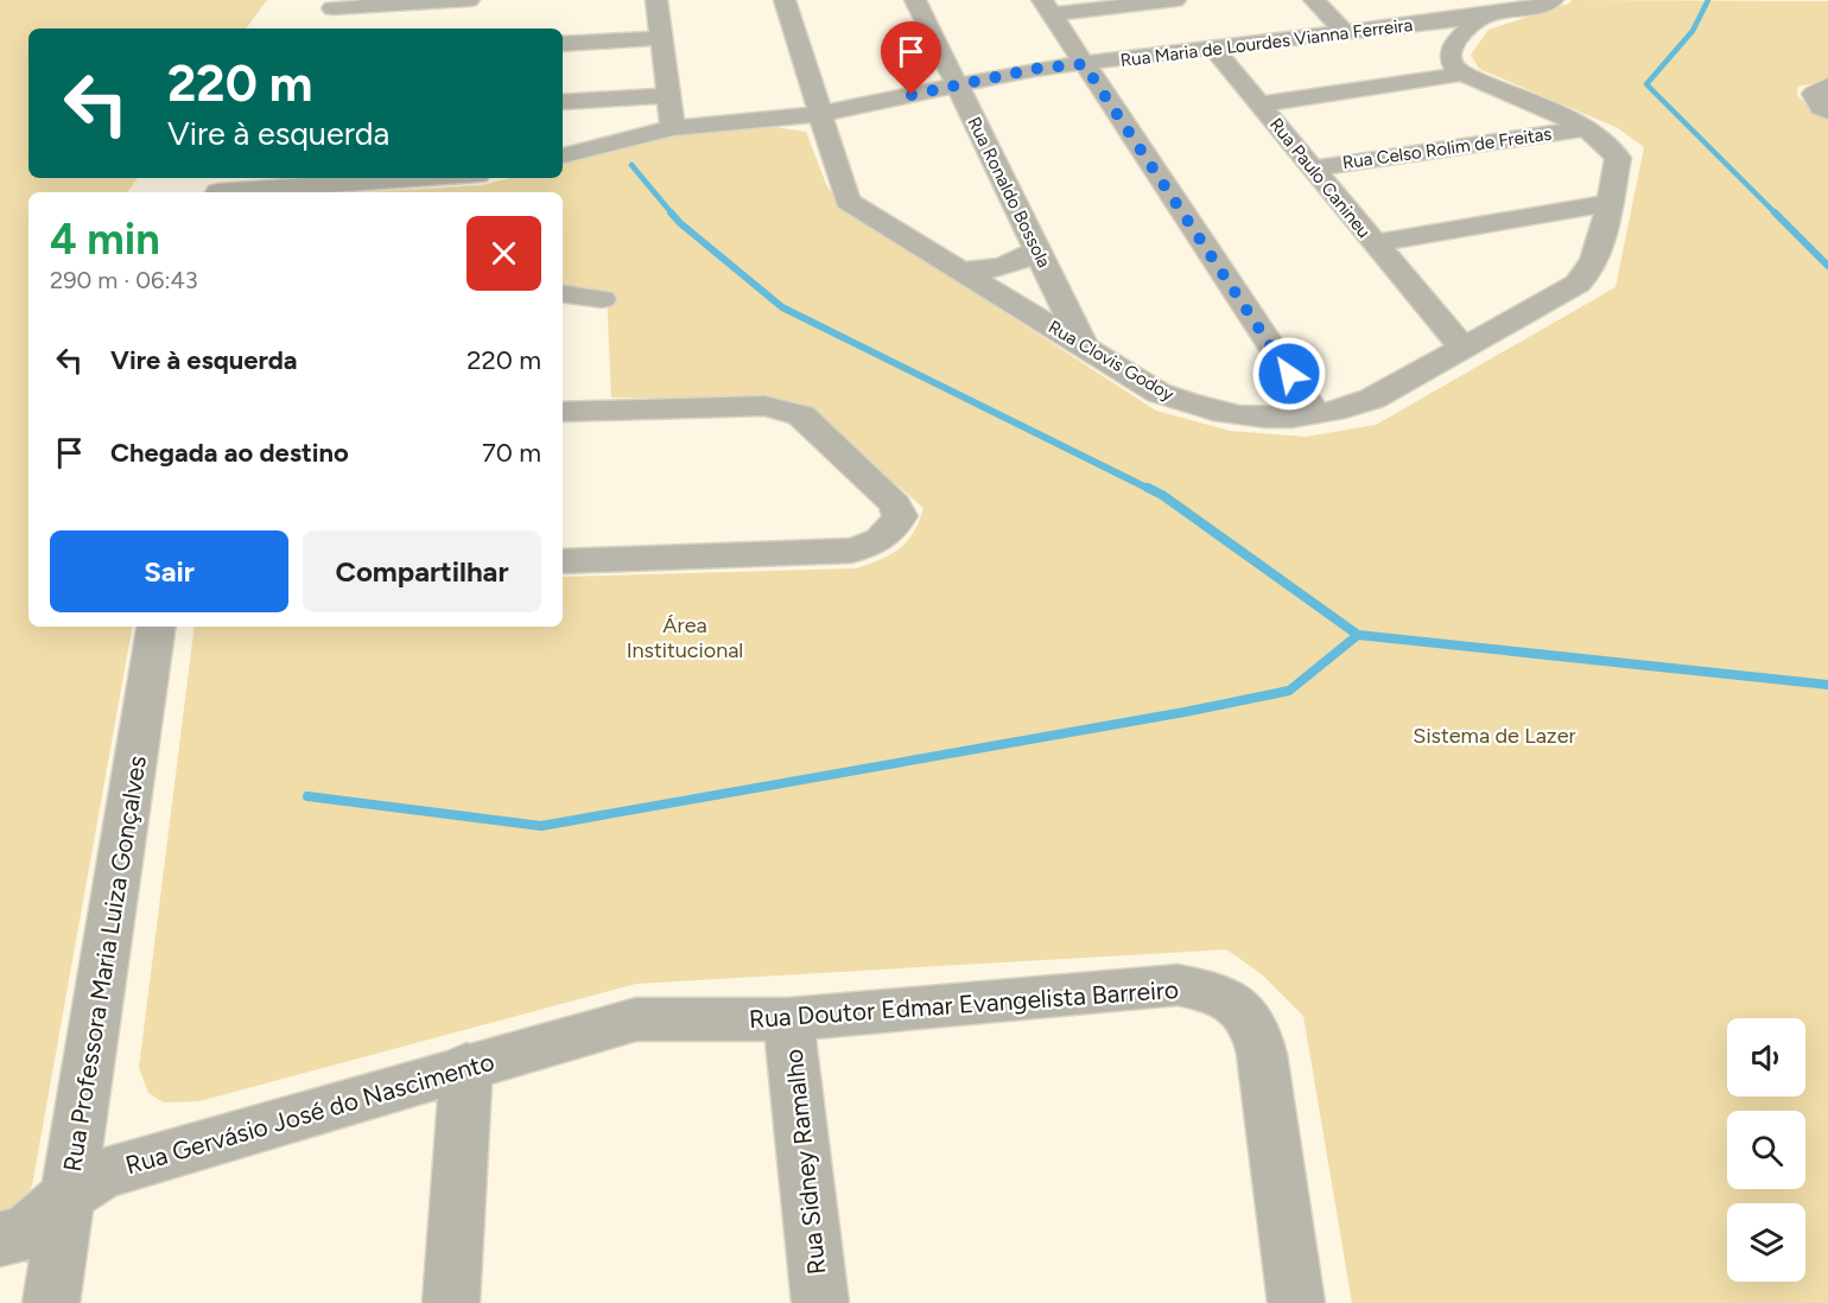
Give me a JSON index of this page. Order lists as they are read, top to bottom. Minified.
{"streets":{"street":["Rua Maria de Lourdes Vianna Ferreira","Rua Celso Rolim de Freitas","Rua Paulo Canineu","Rua Ronaldo Bossola","Rua Clovis Godoy","Rua Professora Maria Luiza Gonçalves","Rua Doutor Edmar Evangelista Barreiro","Rua Gervásio José do Nascimento","Rua Sidney Ramalho"]},"crossings":[["Rua Maria de Lourdes Vianna Ferreira","Rua Paulo Canineu"],["Rua Maria de Lourdes Vianna Ferreira","Rua Ronaldo Bossola"],["Rua Celso Rolim de Freitas","Rua Paulo Canineu"],["Rua Celso Rolim de Freitas","Rua Clovis Godoy"],["Rua Paulo Canineu","Rua Clovis Godoy"],["Rua Ronaldo Bossola","Rua Clovis Godoy"],["Rua Professora Maria Luiza Gonçalves","Rua Gervásio José do Nascimento"],["Rua Doutor Edmar Evangelista Barreiro","Rua Gervásio José do Nascimento"],["Rua Doutor Edmar Evangelista Barreiro","Rua Sidney Ramalho"]],"parks":["Área Institucional","Sistema de Lazer"],"page":{"turn":["220 m","Vire à esquerda"],"heading":["4 min","290 m · 06:43"],"list":[{"name":"Vire à esquerda","value":"220 m"},{"name":"Chegada ao destino","value":"70 m"}],"buttons":["Sair","Compartilhar"]}}
